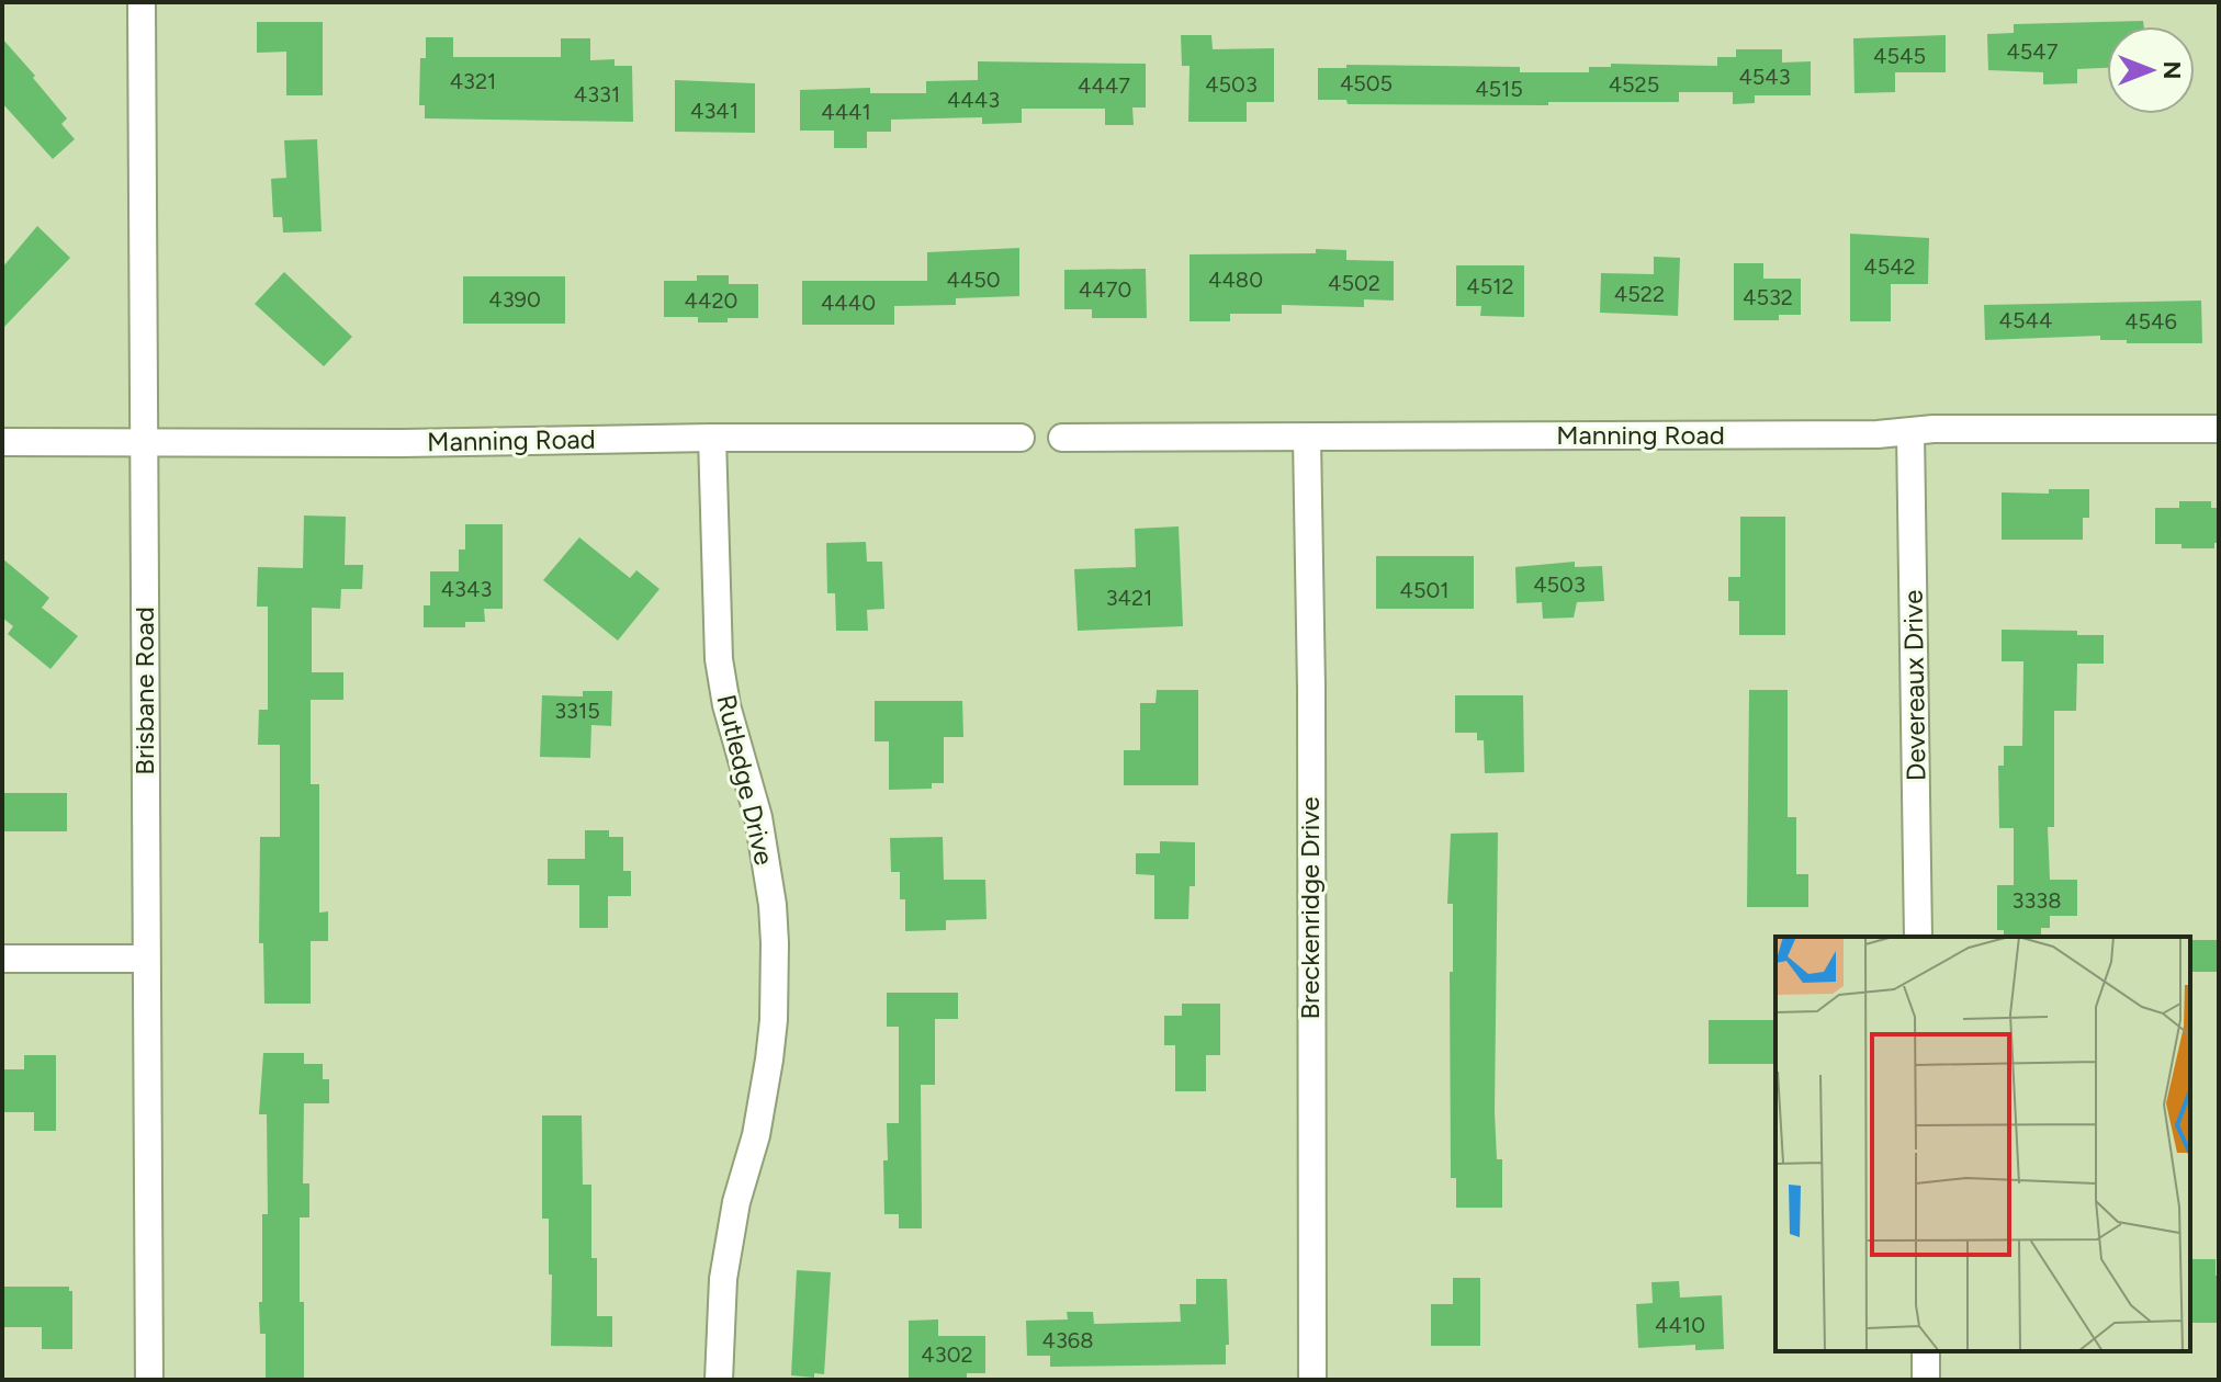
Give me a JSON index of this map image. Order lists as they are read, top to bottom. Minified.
{"streets":{"street":["Manning Road","Devereaux Drive","Brisbane Road","Rutledge Drive","Breckenridge Drive"]},"crossings":[["Manning Road","Devereaux Drive"],["Manning Road","Brisbane Road"],["Manning Road","Rutledge Drive"],["Manning Road","Breckenridge Drive"]],"house_numbers":["4547","4545","4543","4321","4505","4503","4525","4447","4515","4331","4443","4341","4441","4542","4450","4480","4502","4512","4470","4522","4532","4390","4420","4440","4544","4546","4503","4343","4501","3421","3315","3338","4410","4368","4302"],"north":"right"}
